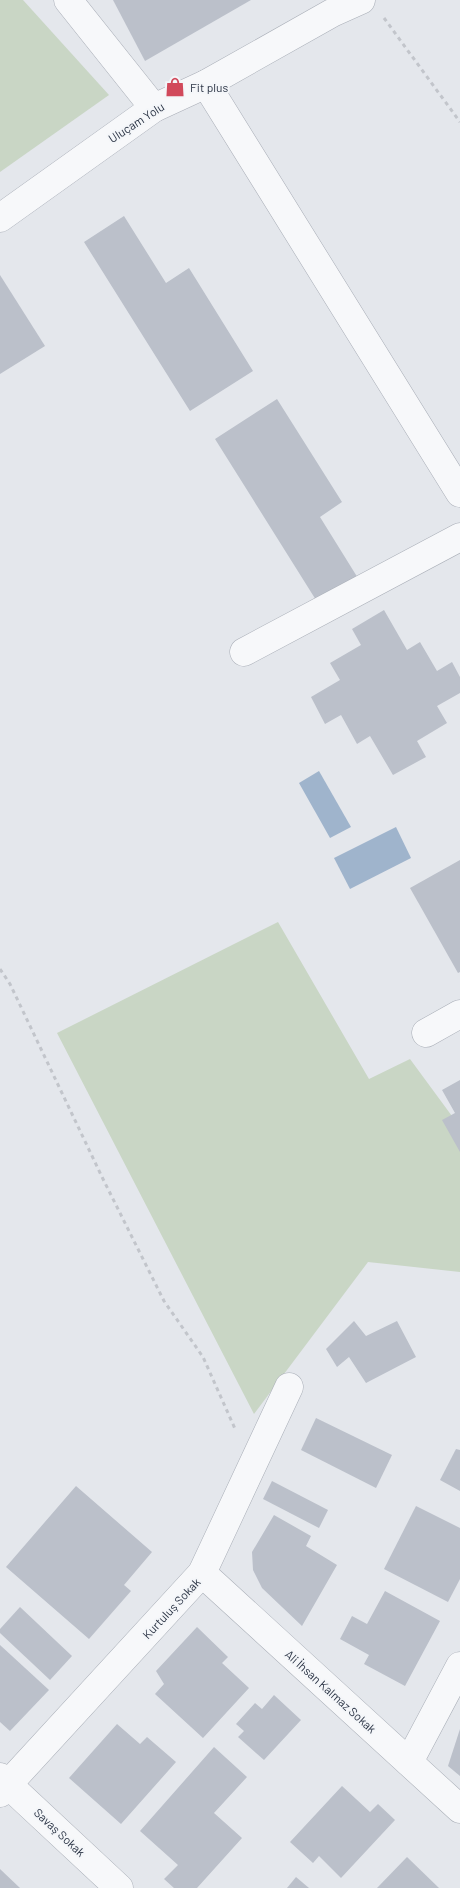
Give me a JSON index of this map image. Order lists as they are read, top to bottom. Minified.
{"streets":{"street":["Uluçam Yolu","Kurtuluş Sokak","Ali İhsan Kalmaz Sokak","Savaş Sokak"]},"crossings":[["Kurtuluş Sokak","Ali İhsan Kalmaz Sokak"],["Kurtuluş Sokak","Savaş Sokak"]],"places":{"shop":["Fit plus"]}}
